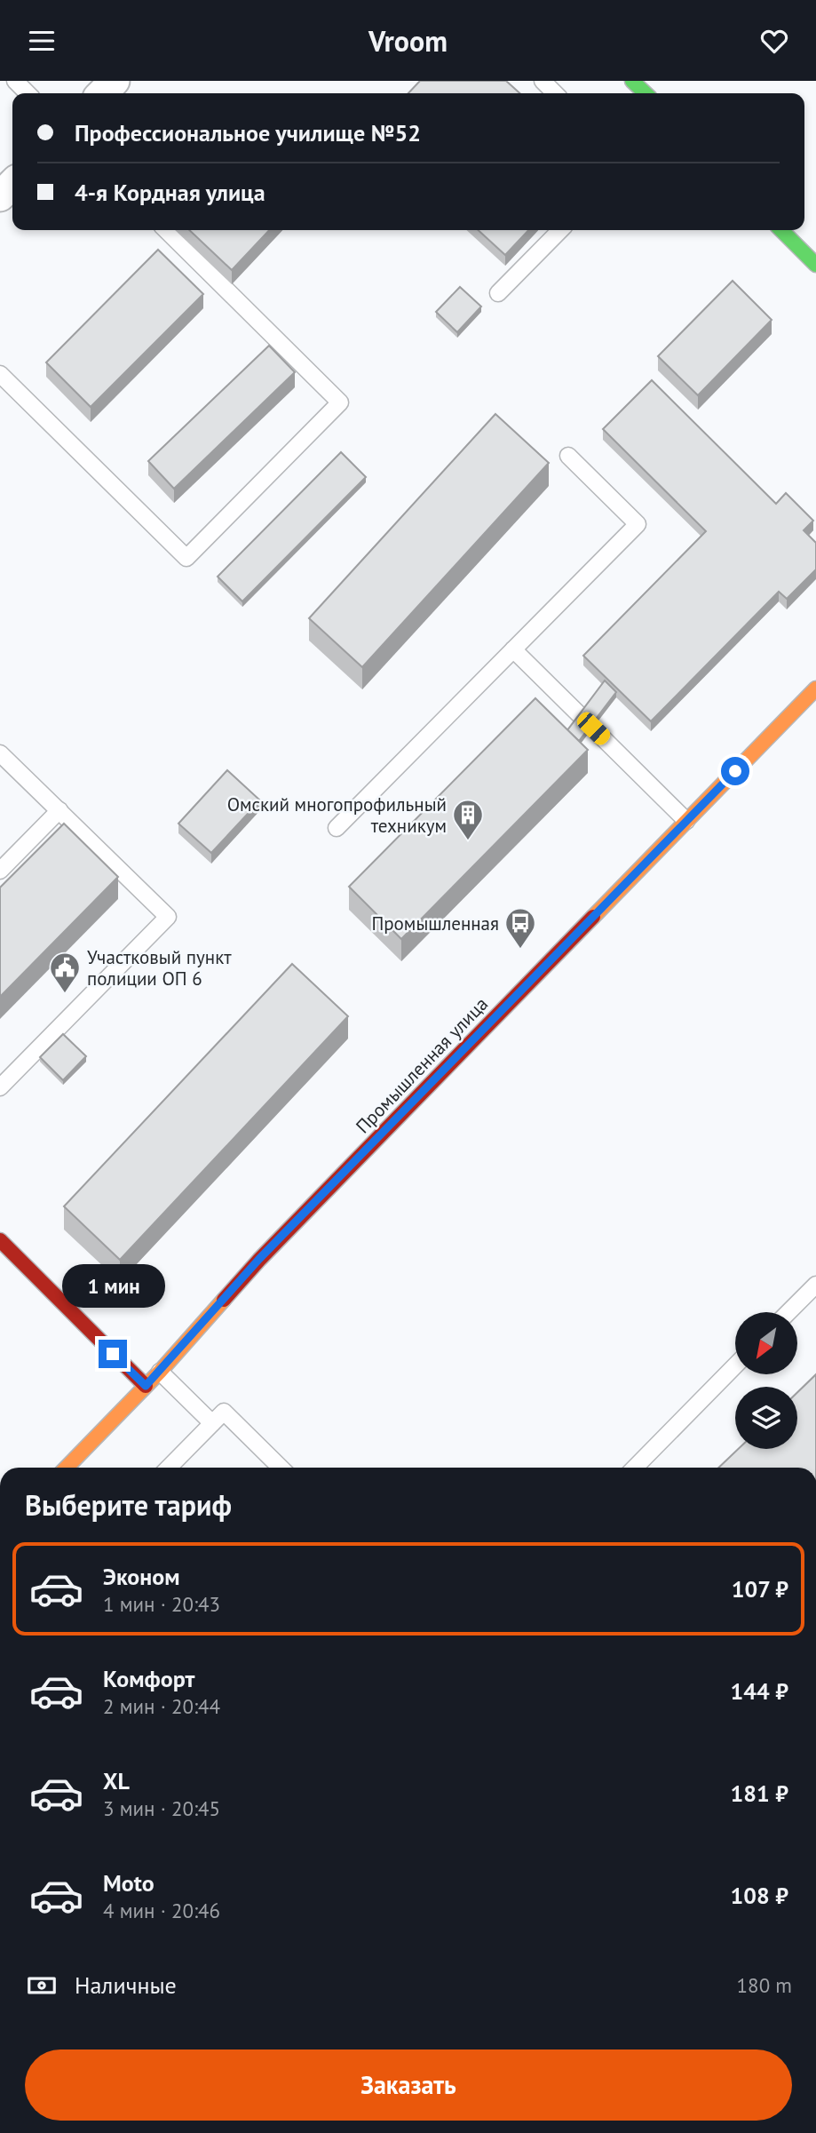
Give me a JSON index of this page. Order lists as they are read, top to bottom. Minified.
{"streets":{"main road":["Промышленная улица"]},"places":{"building":["Омский многопрофильный техникум"],"bus stop":["Промышленная"],"public building":["Участковый пункт полиции ОП 6"]},"north":"bottom left","page":{"header":"Vroom","banner":["Профессиональное училище №52","4-я Кордная улица"],"bubble":"1 мин","heading":"Выберите тариф","list":[{"name":"Эконом","note":"1 мин · 20:43","value":"107 ₽"},{"name":"Комфорт","note":"2 мин · 20:44","value":"144 ₽"},{"name":"XL","note":"3 мин · 20:45","value":"181 ₽"},{"name":"Moto","note":"4 мин · 20:46","value":"108 ₽"}],"pay":["Наличные","180 m"],"buttons":"Заказать"}}
